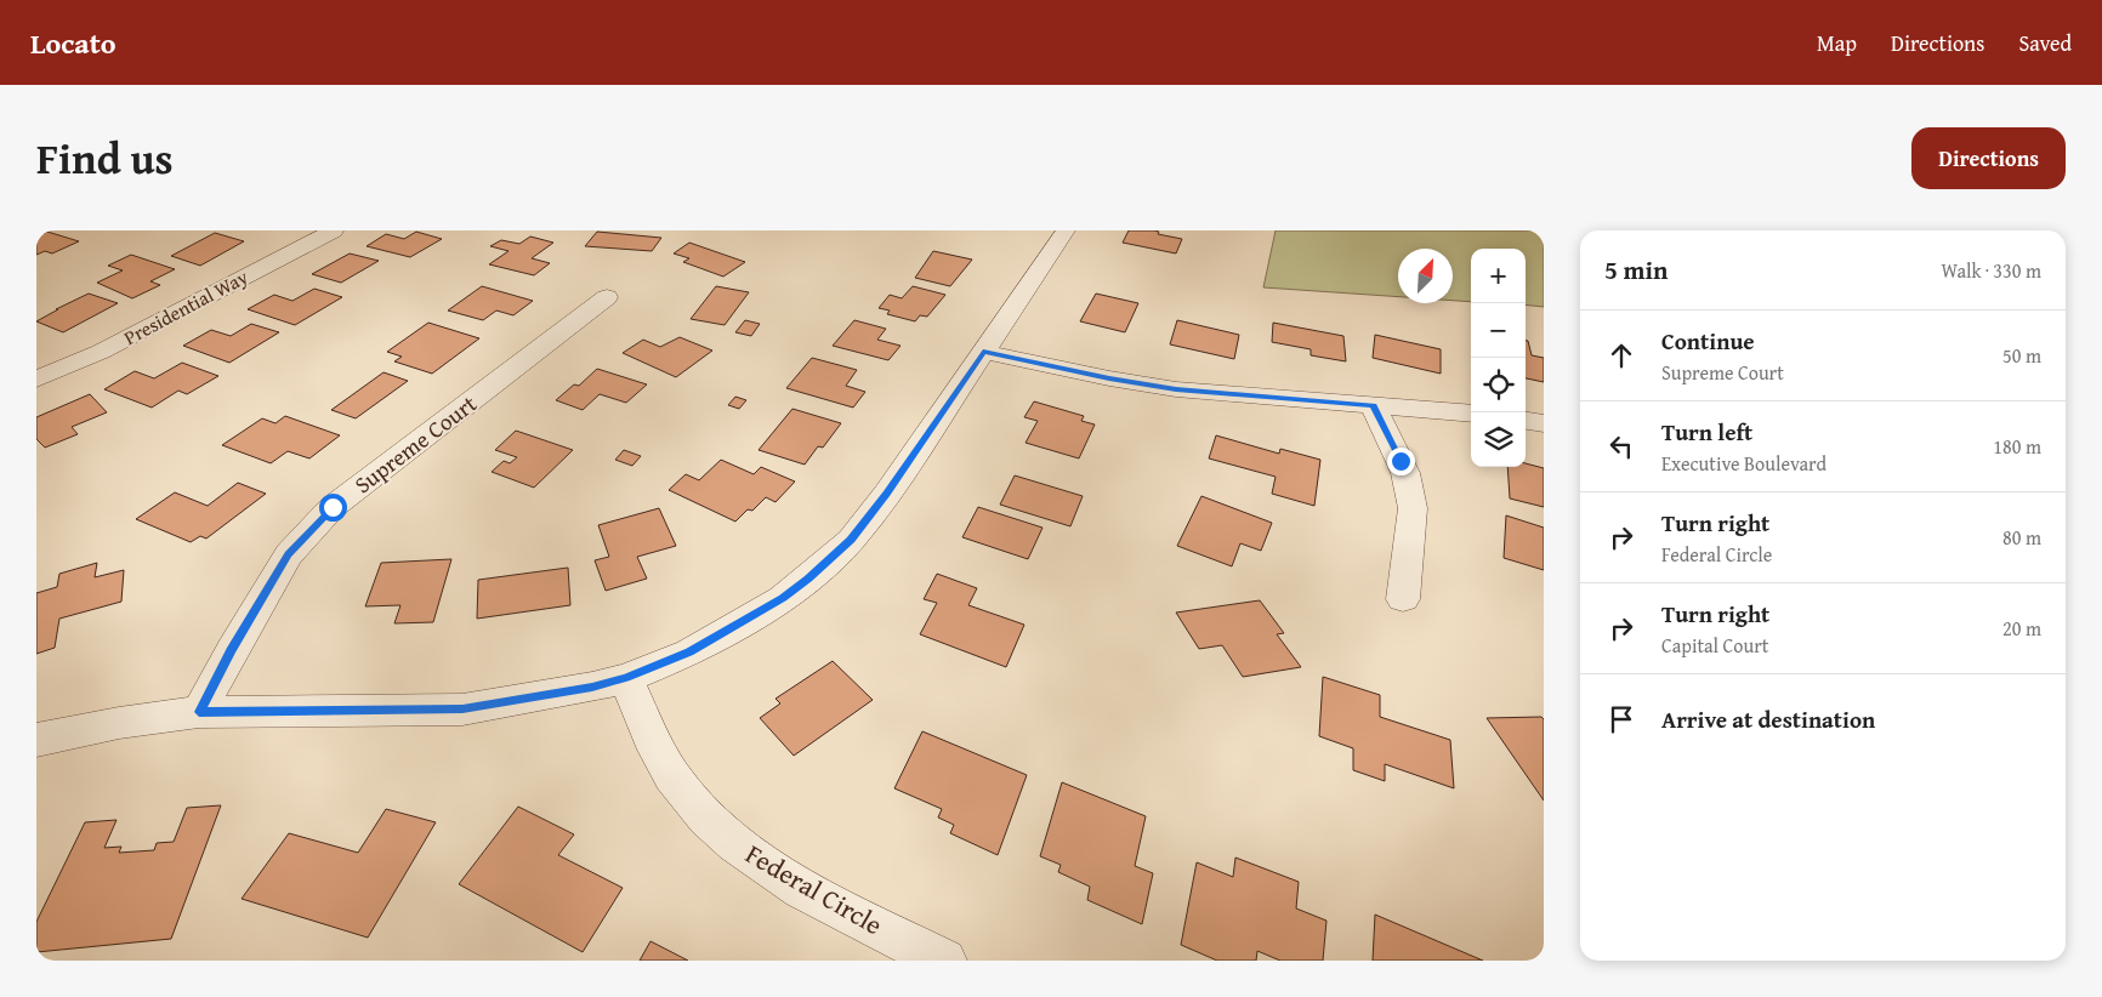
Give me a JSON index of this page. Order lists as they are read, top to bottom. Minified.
{"streets":{"street":["Presidential Way","Supreme Court","Federal Circle"]},"north":"top right","page":{"header":"Locato","nav":["Map","Directions","Saved"],"title":"Find us","buttons":"Directions","heading":["5 min","Walk · 330 m"],"map_buttons":["+","−"],"list":[["Continue","Supreme Court","50 m"],["Turn left","Executive Boulevard","180 m"],["Turn right","Federal Circle","80 m"],["Turn right","Capital Court","20 m"],"Arrive at destination"]}}
